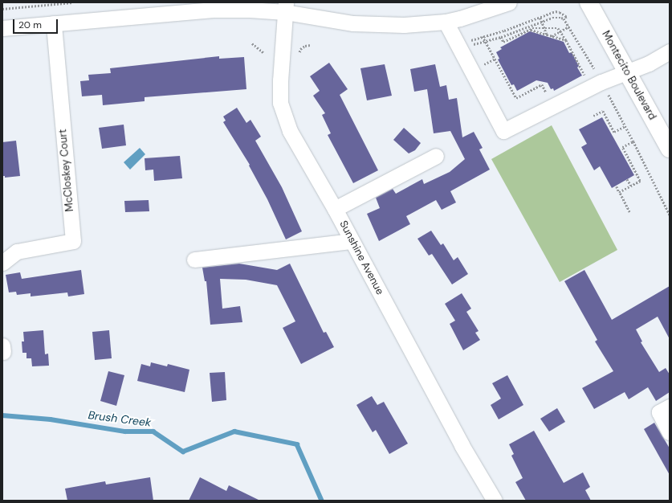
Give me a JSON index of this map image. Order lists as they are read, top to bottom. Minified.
{"streets":{"main road":["Montecito Boulevard"],"street":["McCloskey Court","Sunshine Avenue"]},"water":["Brush Creek"],"scale_bar":"20 m"}
